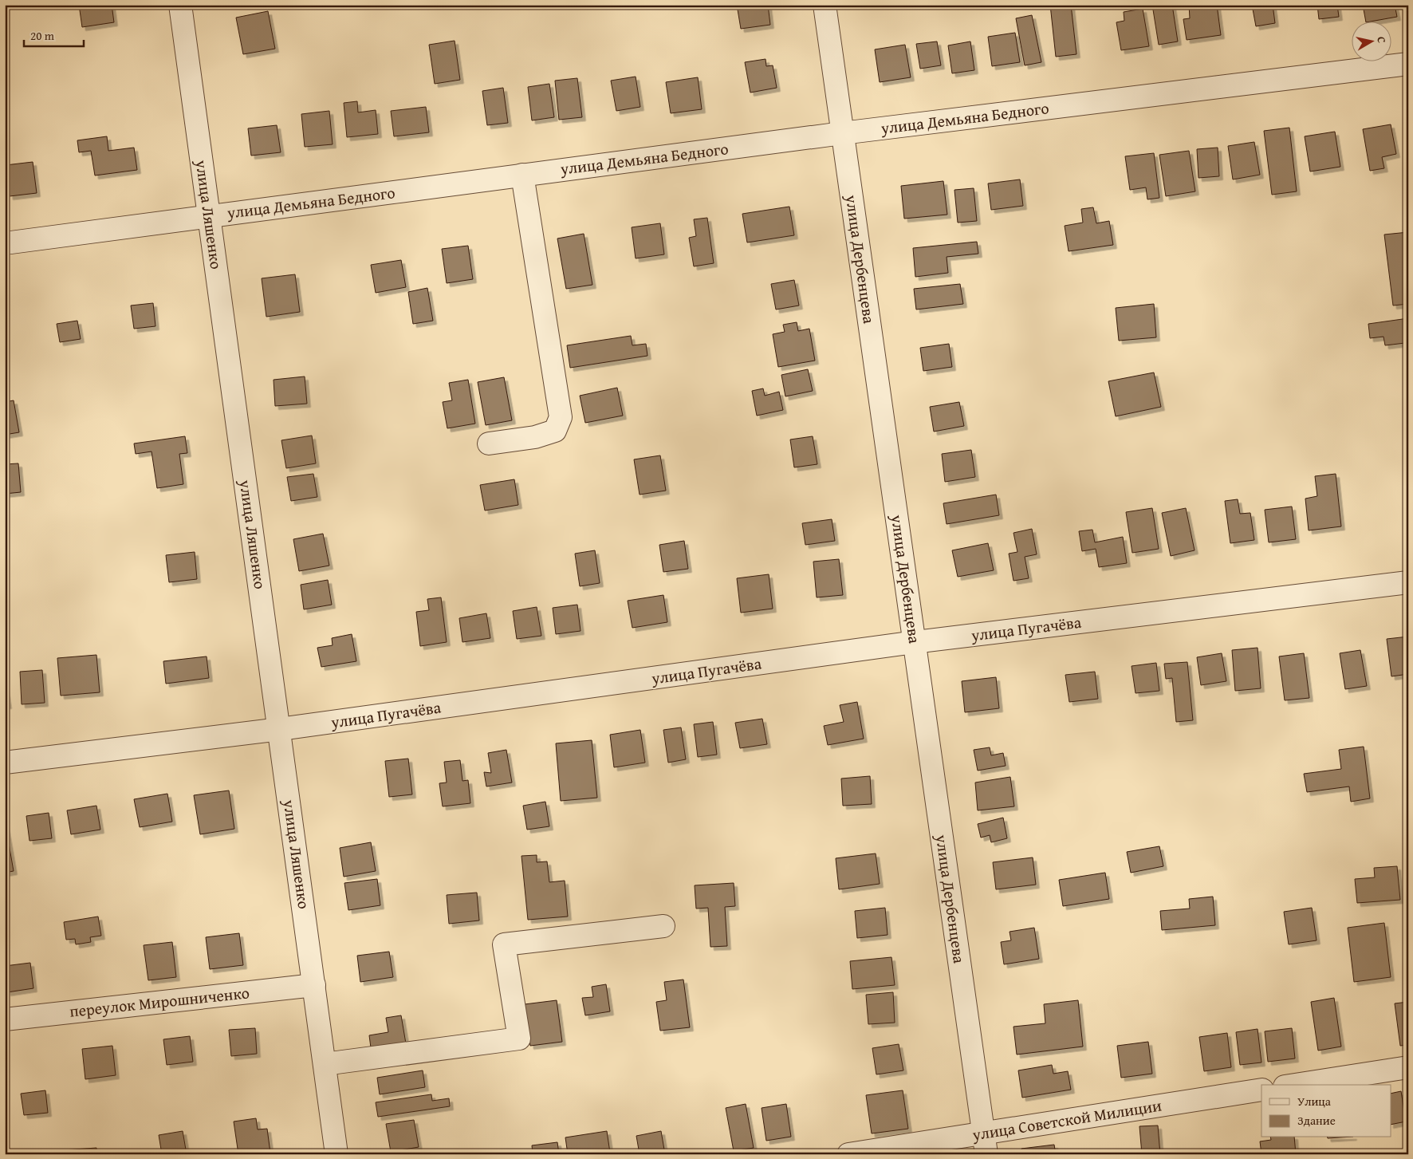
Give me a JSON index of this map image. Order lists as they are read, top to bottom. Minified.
{"streets":{"street":["улица Демьяна Бедного","улица Ляшенко","улица Дербенцева","улица Пугачёва","переулок Мирошниченко","улица Советской Милиции"]},"crossings":[["улица Демьяна Бедного","улица Ляшенко"],["улица Демьяна Бедного","улица Дербенцева"],["улица Ляшенко","улица Пугачёва"],["улица Ляшенко","переулок Мирошниченко"],["улица Дербенцева","улица Пугачёва"],["улица Дербенцева","улица Советской Милиции"]],"legend":["Улица","Здание"],"scale_bar":"20 m","north":"right"}
